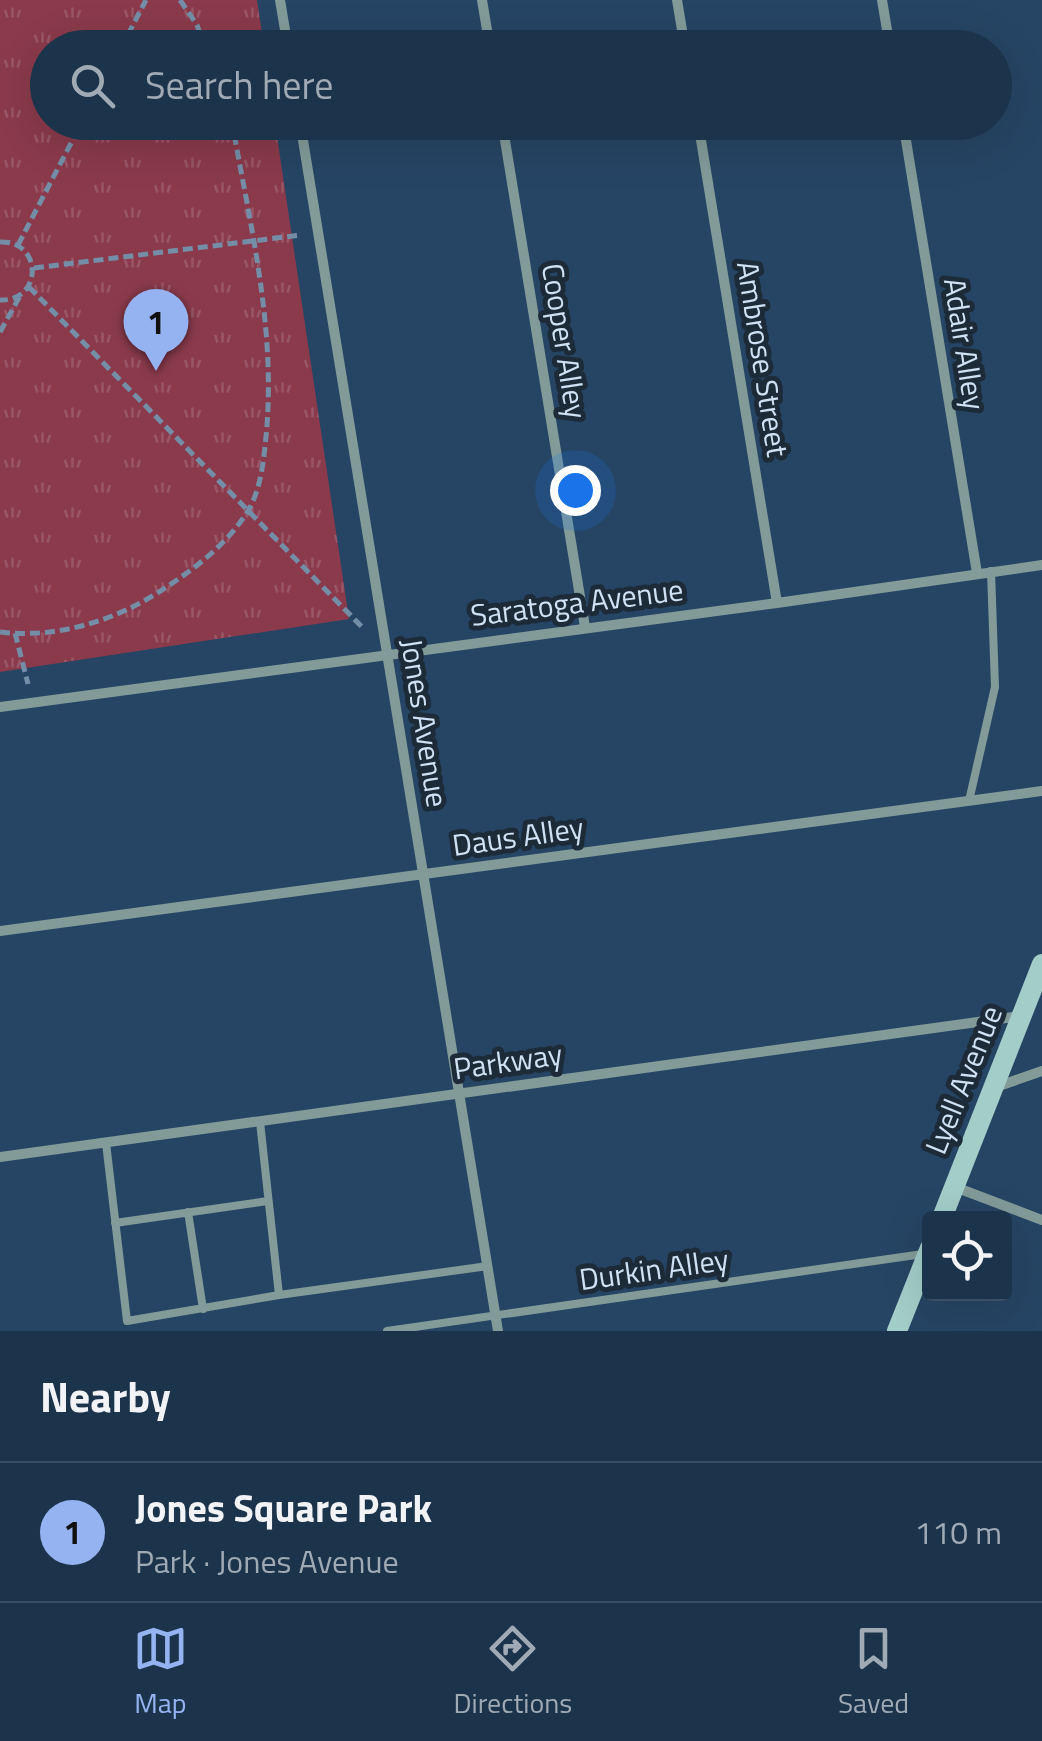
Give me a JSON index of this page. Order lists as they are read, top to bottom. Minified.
{"streets":{"main road":["Lyell Avenue"],"street":["Cooper Alley","Adair Alley","Ambrose Street","Saratoga Avenue","Jones Avenue","Daus Alley","Parkway"],"lane":["Durkin Alley"]},"crossings":[["Cooper Alley","Saratoga Avenue"],["Adair Alley","Saratoga Avenue"],["Ambrose Street","Saratoga Avenue"],["Saratoga Avenue","Jones Avenue"],["Jones Avenue","Daus Alley"],["Jones Avenue","Parkway"],["Jones Avenue","Durkin Alley"],["Parkway","Lyell Avenue"]],"page":{"search":"Search here","pins":"1","heading":"Nearby","list":[{"mark":"1","name":"Jones Square Park","note":"Park · Jones Avenue","value":"110 m"}],"nav":["Map","Directions","Saved"]}}
